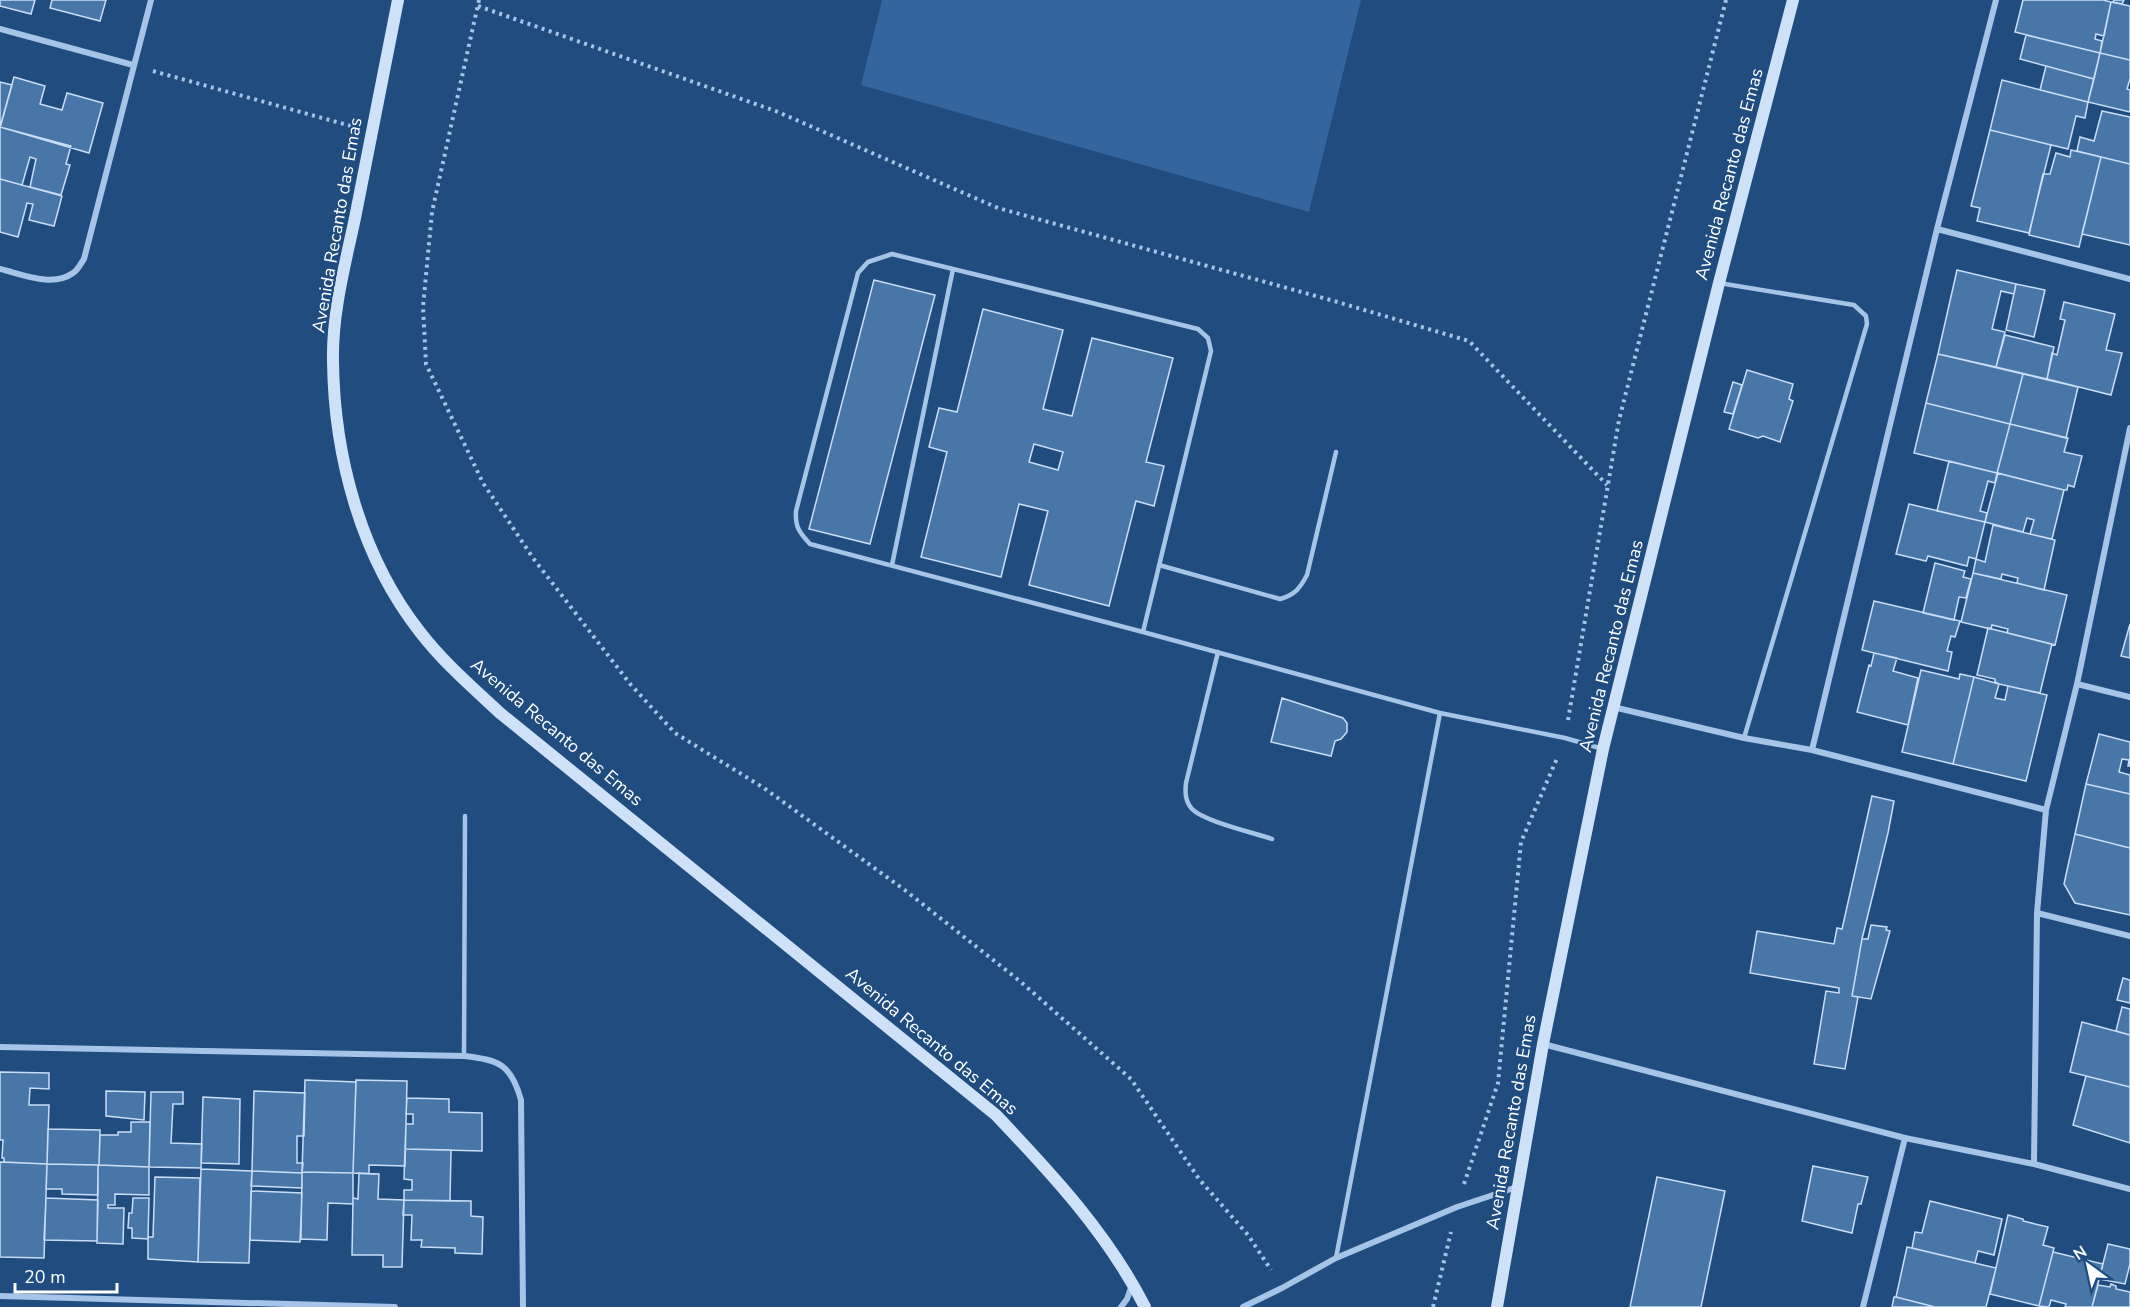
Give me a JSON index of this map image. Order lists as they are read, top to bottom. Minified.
{"streets":{"main road":["Avenida Recanto das Emas"]},"scale_bar":"20 m","north":"top left"}
